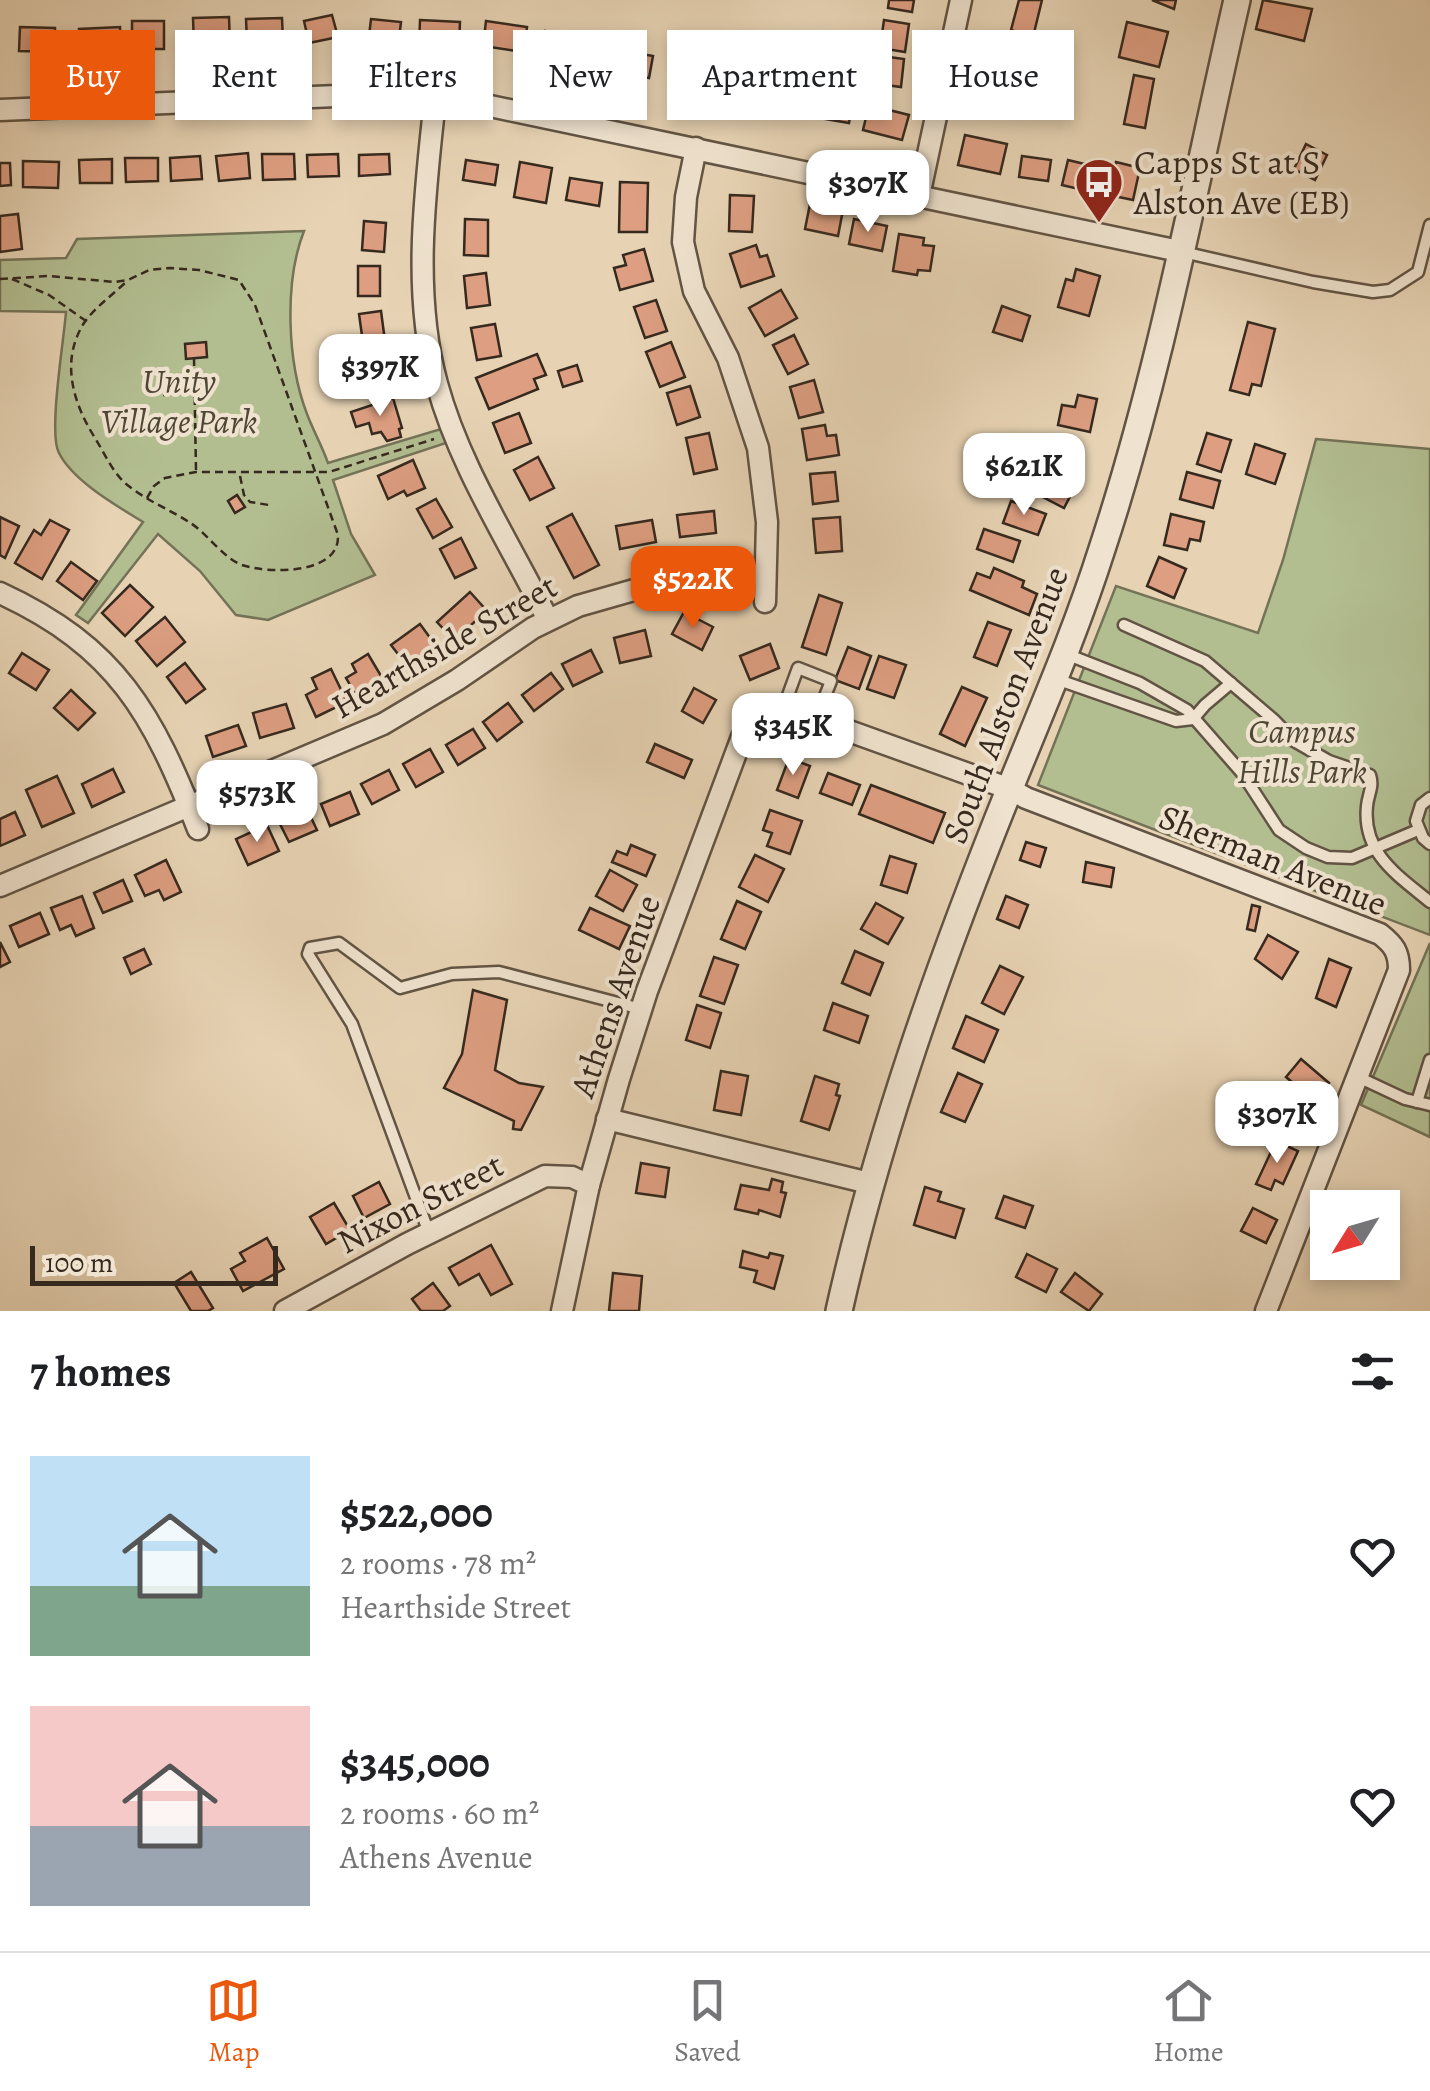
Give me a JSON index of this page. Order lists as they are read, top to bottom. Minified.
{"streets":{"street":["Hearthside Street","South Alston Avenue","Sherman Avenue","Athens Avenue","Nixon Street"]},"crossings":[["South Alston Avenue","Sherman Avenue"],["Sherman Avenue","Athens Avenue"],["Athens Avenue","Nixon Street"]],"parks":["Unity Village Park","Campus Hills Park"],"places":{"bus stop":["Capps St at S Alston Ave (EB)"]},"scale_bar":"100 m","north":"bottom left","page":{"chip":["Buy","Rent","Filters","New","Apartment","House"],"price":["$307K","$397K","$621K","$522K","$345K","$573K","$307K"],"scale":"100 m","heading":"7 homes","list":[{"name":"$522,000","note":"2 rooms · 78 m² · Hearthside Street"},{"name":"$345,000","note":"2 rooms · 60 m² · Athens Avenue"}],"tabs":["Map","Saved","Home"]}}
